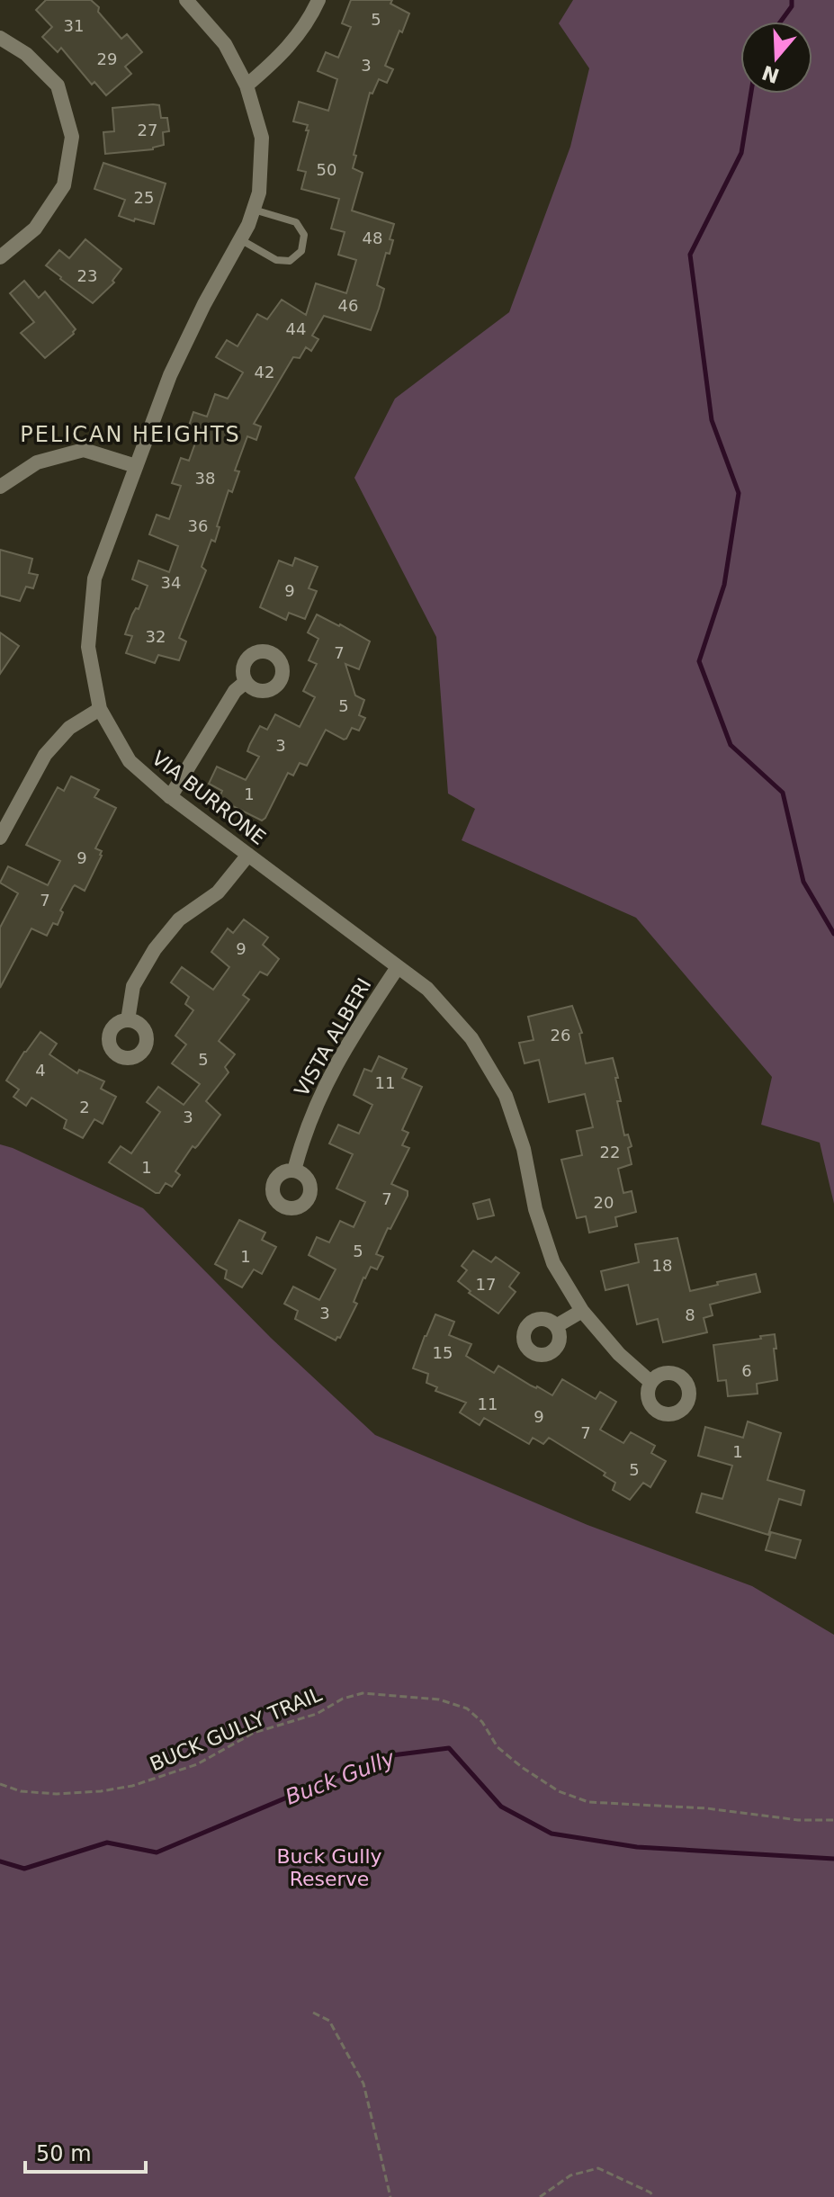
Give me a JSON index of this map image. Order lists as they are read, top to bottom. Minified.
{"streets":{"street":["VIA BURRONE","VISTA ALBERI"],"path":["BUCK GULLY TRAIL"]},"crossings":[["VIA BURRONE","VISTA ALBERI"]],"districts":["PELICAN HEIGHTS"],"water":["Buck Gully"],"parks":["Buck Gully Reserve"],"house_numbers":["5","31","29","3","27","50","25","48","23","46","44","42","38","36","34","9","32","7","5","3","1","9","7","9","26","5","4","11","2","3","22","1","7","20","5","1","18","17","3","8","15","6","11","9","7","1","5"],"scale_bar":"50 m","north":"bottom"}
